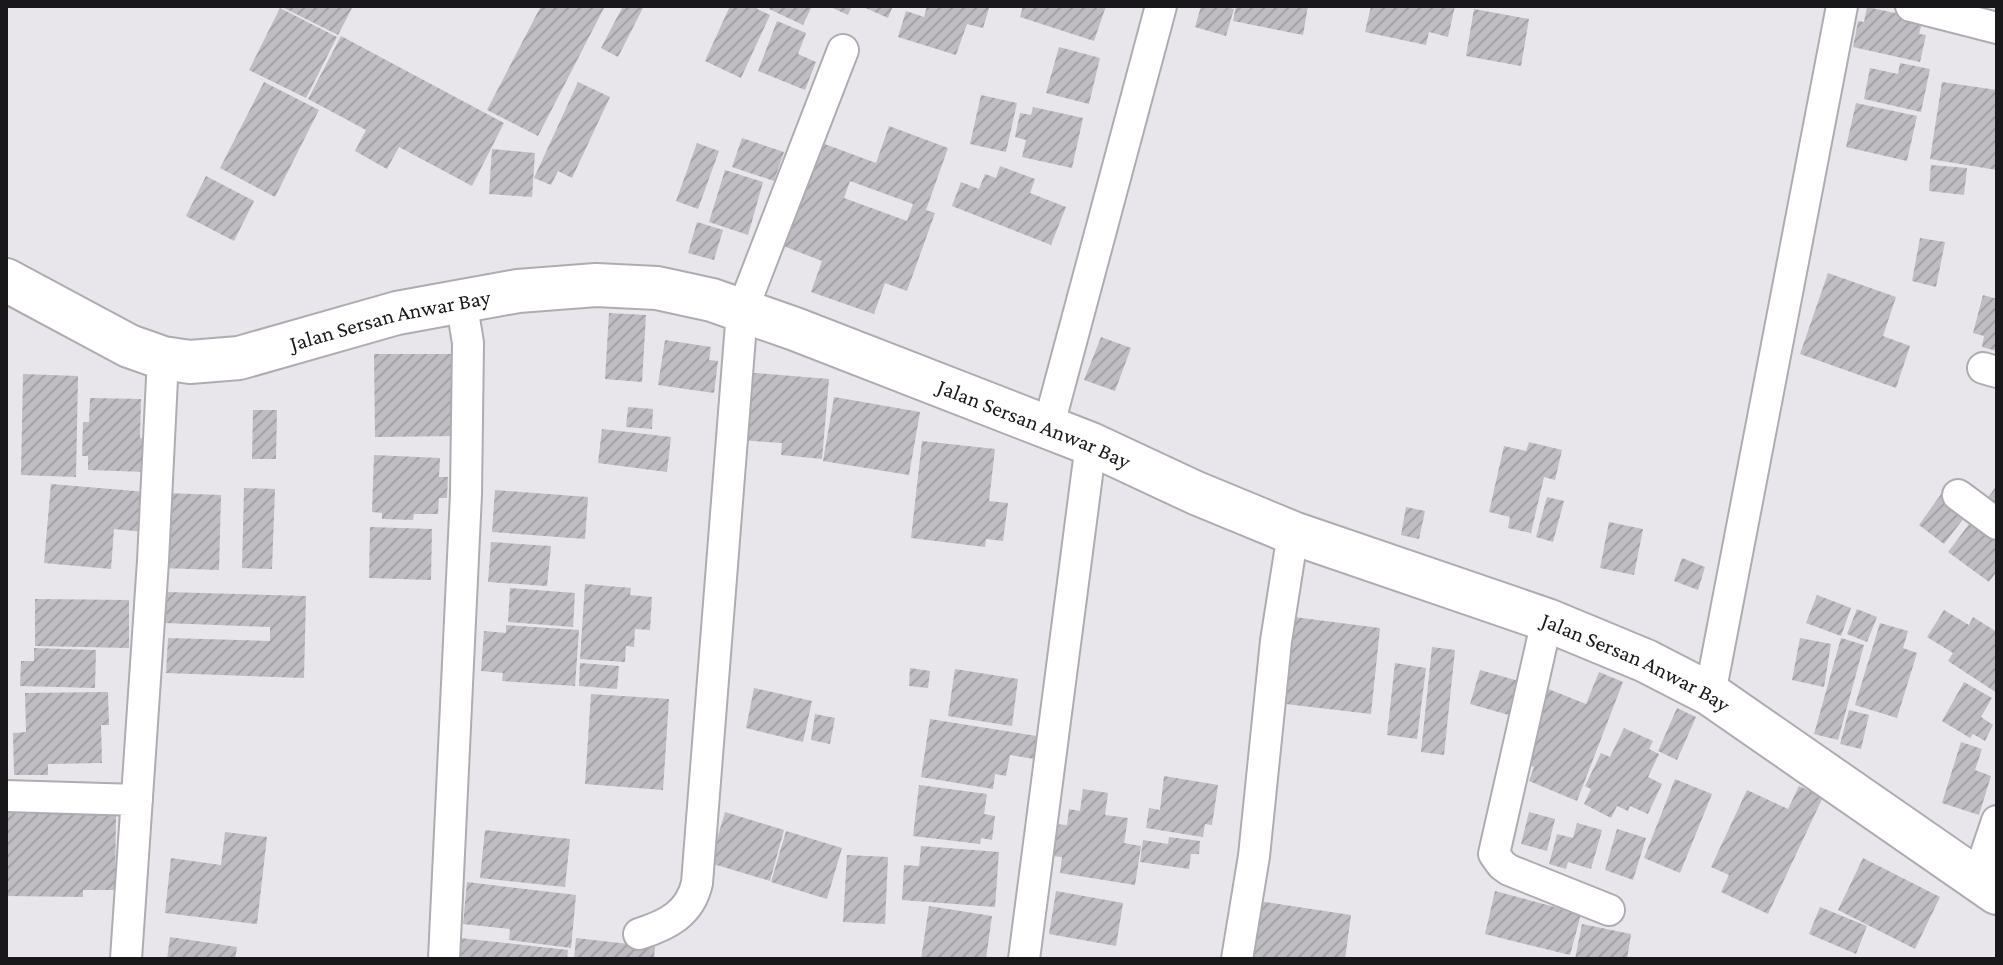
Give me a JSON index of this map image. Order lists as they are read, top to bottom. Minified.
{"streets":{"main road":["Jalan Sersan Anwar Bay"]}}
